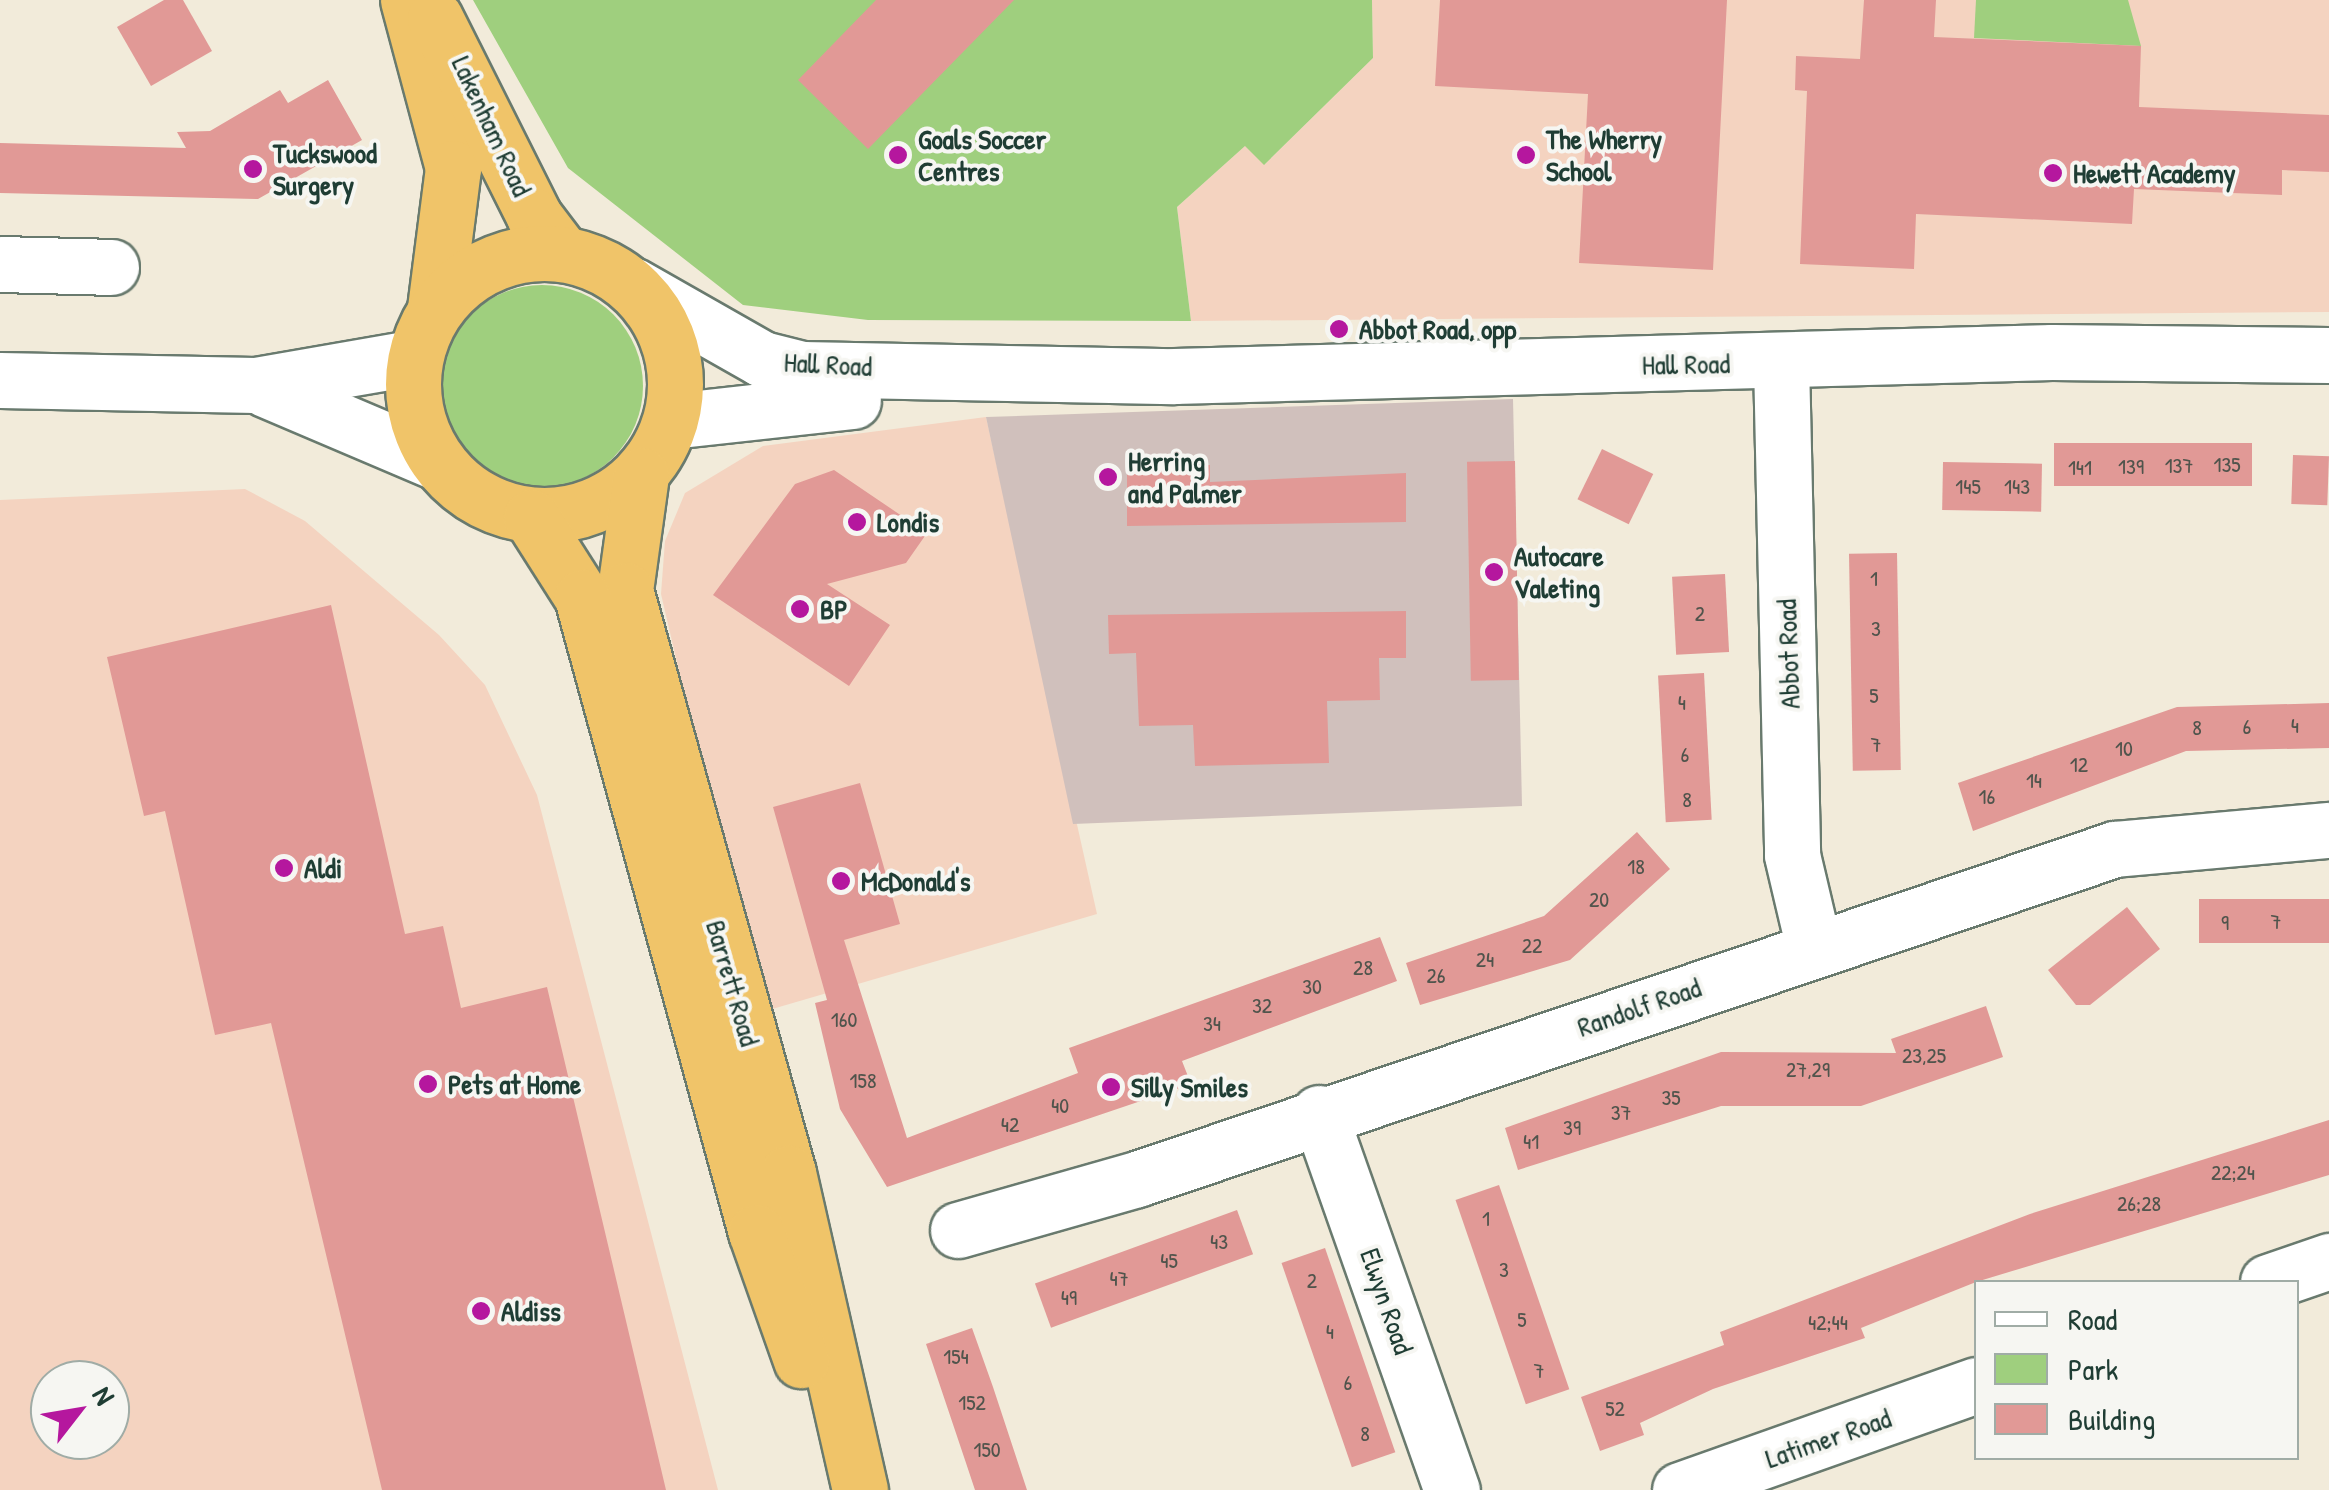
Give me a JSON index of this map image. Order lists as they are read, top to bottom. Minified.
{"streets":{"highway":["Lakenham Road","Hall Road","Barrett Road"],"street":["Abbot Road","Randolf Road","Elwyn Road","Latimer Road"]},"crossings":[["Lakenham Road","Hall Road"],["Lakenham Road","Barrett Road"],["Hall Road","Abbot Road"],["Hall Road","Barrett Road"],["Abbot Road","Randolf Road"],["Randolf Road","Elwyn Road"]],"places":["Goals Soccer Centres","The Wherry School","Tuckswood Surgery","Hewett Academy","Abbot Road, opp","Herring and Palmer","Londis","Autocare Valeting","BP","Aldi","McDonald's","Pets at Home","Silly Smiles","Aldiss"],"house_numbers":["135","137","139","141","145","143","1","2","3","5","4","4","6","8","7","10","6","12","14","16","8","18","20","7","9","22","24","28","26","30","32","160","34","23,25","27,29","158","35","40","37","42","39","41","22;24","26;28","1","43","45","3","47","2","49","5","42;44","4","154","7","6","152","52","8","150"],"legend":["Road","Park","Building"],"north":"top right"}
